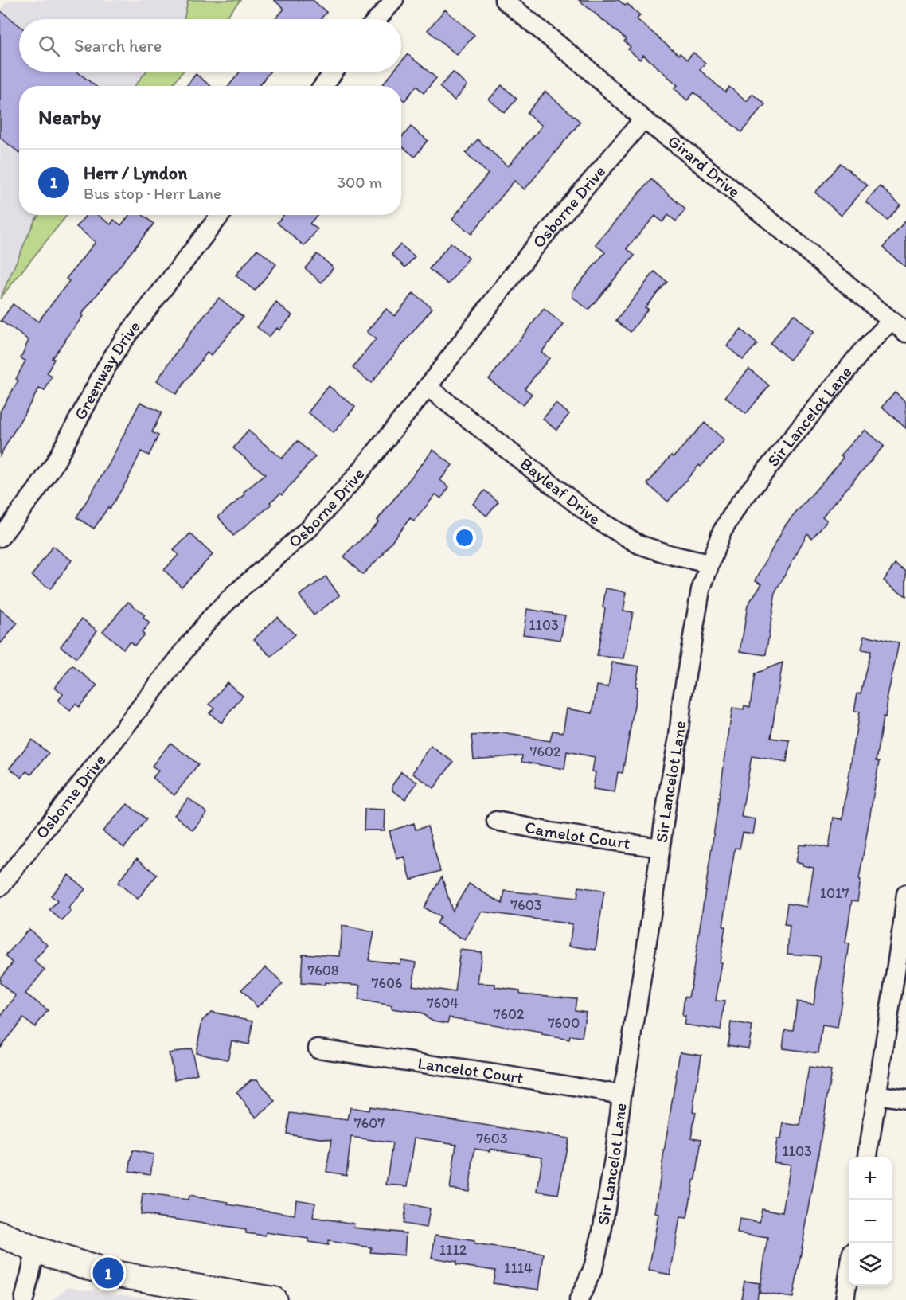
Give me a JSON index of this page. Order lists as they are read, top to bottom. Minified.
{"streets":{"street":["Girard Drive","Osborne Drive","Greenway Drive","Sir Lancelot Lane","Bayleaf Drive","Camelot Court","Lancelot Court"]},"crossings":[["Girard Drive","Osborne Drive"],["Girard Drive","Sir Lancelot Lane"],["Osborne Drive","Bayleaf Drive"],["Sir Lancelot Lane","Bayleaf Drive"],["Sir Lancelot Lane","Camelot Court"],["Sir Lancelot Lane","Lancelot Court"]],"house_numbers":["1103","7602","1017","7603","7608","7606","7604","7602","7600","7607","7603","1103","1112","1114"],"page":{"search":"Search here","heading":"Nearby","list":[{"mark":"1","name":"Herr / Lyndon","note":"Bus stop · Herr Lane","value":"300 m"}],"map_buttons":["+","−"],"pins":"1"}}
